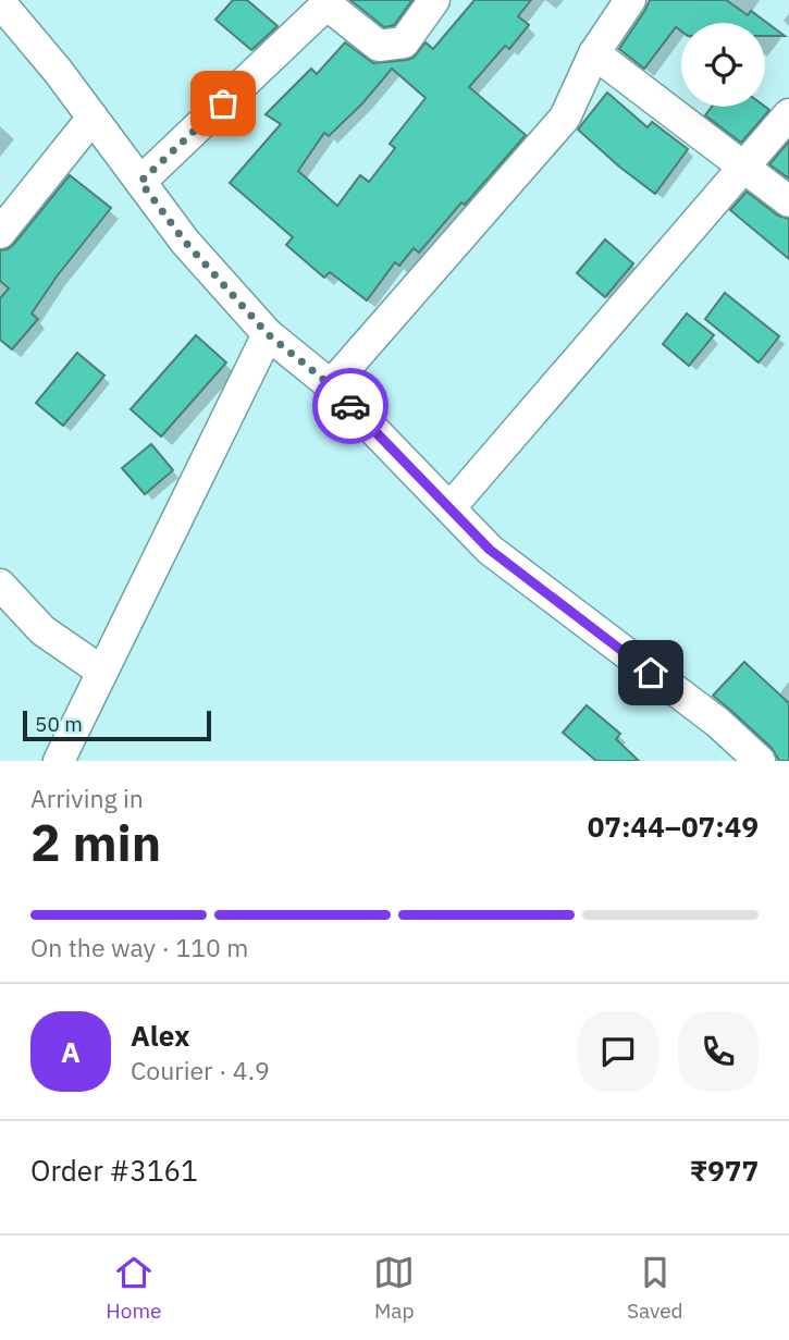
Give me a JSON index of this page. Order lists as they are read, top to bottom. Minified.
{"scale_bar":"50 m","page":{"scale":"50 m","heading":["2 min","Arriving in","07:44–07:49"],"panel":["Alex","Courier · 4.9","Order #3161","₹977"],"bar":"On the way · 110 m","round":"A","tabs":["Home","Map","Saved"]}}
